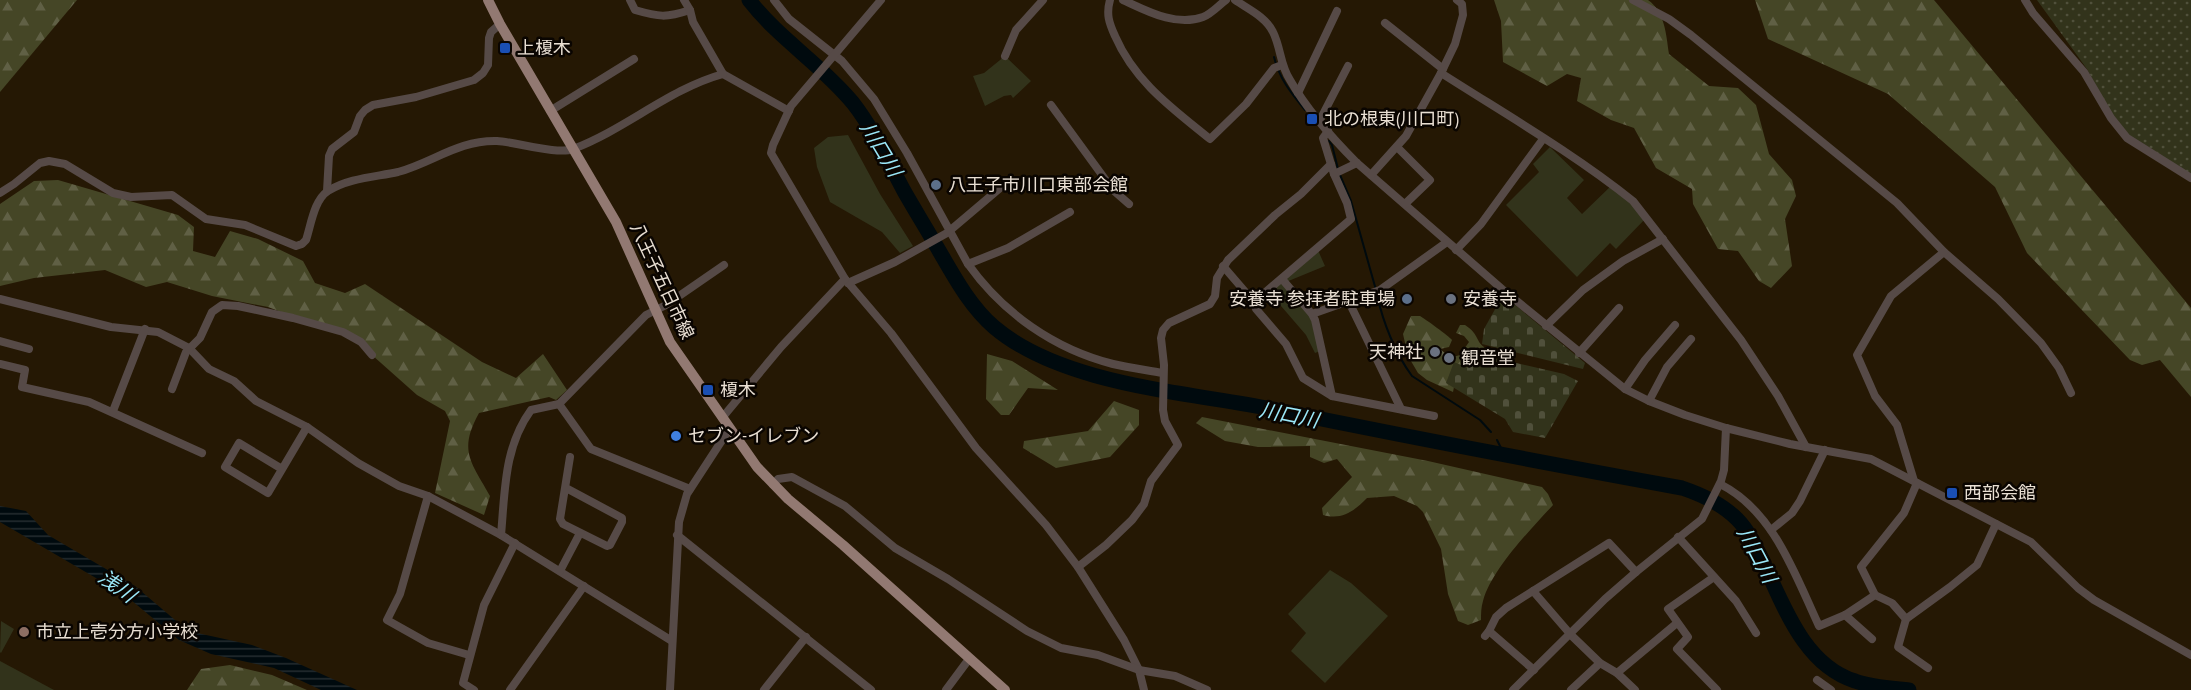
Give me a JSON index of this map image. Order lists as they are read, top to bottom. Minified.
{"streets":{"main road":["八王子五日市線"]},"water":["川口川","浅川"],"places":{"transit":["上榎木","北の根東(川口町)","榎木","西部会館"],"other":["八王子市川口東部会館","安養寺 参拝者駐車場","安養寺","天神社","観音堂","セブン-イレブン","市立上壱分方小学校"]}}
